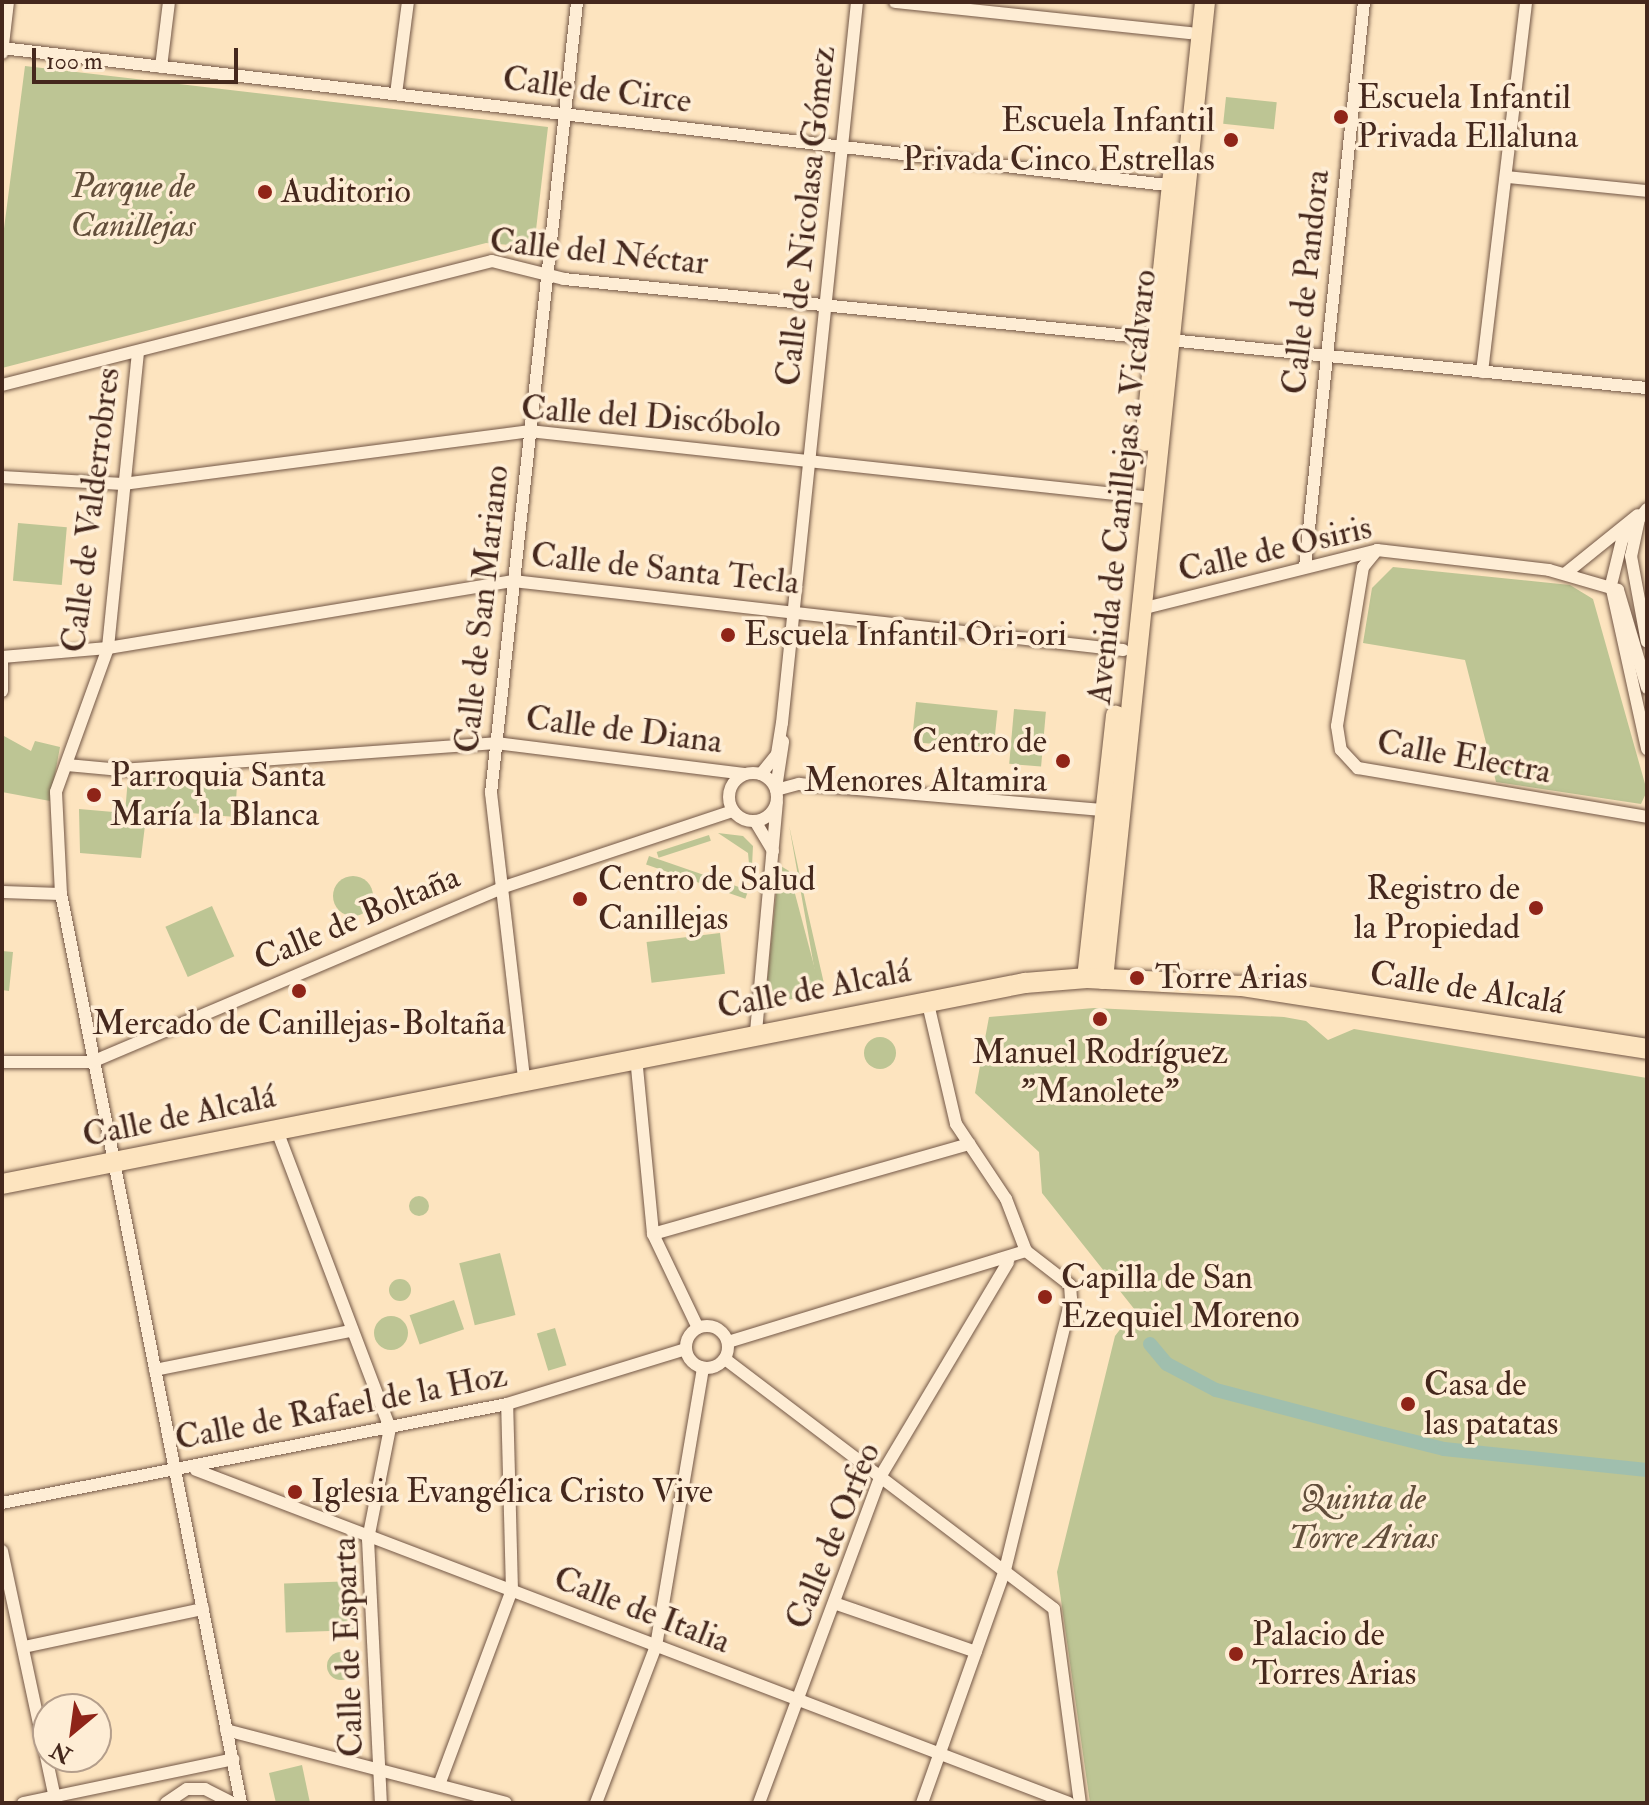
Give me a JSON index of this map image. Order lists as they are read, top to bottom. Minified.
{"streets":{"main road":["Avenida de Canillejas a Vicálvaro","Calle de Alcalá"],"street":["Calle de Circe","Calle de Nicolasa Gómez","Calle del Néctar","Calle de Pandora","Calle del Discóbolo","Calle de Valderrobres","Calle de Osiris","Calle de Santa Tecla","Calle de San Mariano","Calle de Diana","Calle Electra","Calle de Boltaña","Calle de Rafael de la Hoz","Calle de Orfeo","Calle de Italia","Calle de Esparta"]},"crossings":[["Calle de Circe","Calle de Nicolasa Gómez"],["Calle de Circe","Avenida de Canillejas a Vicálvaro"],["Calle de Circe","Calle de San Mariano"],["Calle de Nicolasa Gómez","Calle del Néctar"],["Calle de Nicolasa Gómez","Calle del Discóbolo"],["Calle de Nicolasa Gómez","Calle de Santa Tecla"],["Calle de Nicolasa Gómez","Calle de Diana"],["Calle de Nicolasa Gómez","Calle de Boltaña"],["Calle de Nicolasa Gómez","Calle de Alcalá"],["Calle del Néctar","Calle de Pandora"],["Calle del Néctar","Avenida de Canillejas a Vicálvaro"],["Calle del Néctar","Calle de Valderrobres"],["Calle del Néctar","Calle de San Mariano"],["Calle de Pandora","Calle de Osiris"],["Calle del Discóbolo","Avenida de Canillejas a Vicálvaro"],["Calle del Discóbolo","Calle de Valderrobres"],["Calle del Discóbolo","Calle de San Mariano"],["Avenida de Canillejas a Vicálvaro","Calle de Osiris"],["Avenida de Canillejas a Vicálvaro","Calle de Santa Tecla"],["Avenida de Canillejas a Vicálvaro","Calle de Alcalá"],["Calle de Valderrobres","Calle de Santa Tecla"],["Calle de Valderrobres","Calle de Diana"],["Calle de Valderrobres","Calle de Boltaña"],["Calle de Valderrobres","Calle de Alcalá"],["Calle de Valderrobres","Calle de Rafael de la Hoz"],["Calle de Osiris","Calle Electra"],["Calle de Santa Tecla","Calle de San Mariano"],["Calle de San Mariano","Calle de Diana"],["Calle de San Mariano","Calle de Boltaña"],["Calle de San Mariano","Calle de Alcalá"],["Calle de Diana","Calle de Boltaña"],["Calle de Rafael de la Hoz","Calle de Italia"],["Calle de Rafael de la Hoz","Calle de Esparta"],["Calle de Orfeo","Calle de Italia"],["Calle de Italia","Calle de Esparta"]],"parks":["Parque de Canillejas","Quinta de Torre Arias"],"places":["Escuela Infantil Privada Ellaluna","Escuela Infantil Privada Cinco Estrellas","Auditorio","Escuela Infantil Ori-ori","Centro de Menores Altamira","Parroquia Santa María la Blanca","Centro de Salud Canillejas","Registro de la Propiedad","Torre Arias","Mercado de Canillejas-Boltaña","Manuel Rodríguez \"Manolete\"","Capilla de San Ezequiel Moreno","Casa de las patatas","Iglesia Evangélica Cristo Vive","Palacio de Torres Arias"],"scale_bar":"100 m","north":"bottom left"}
